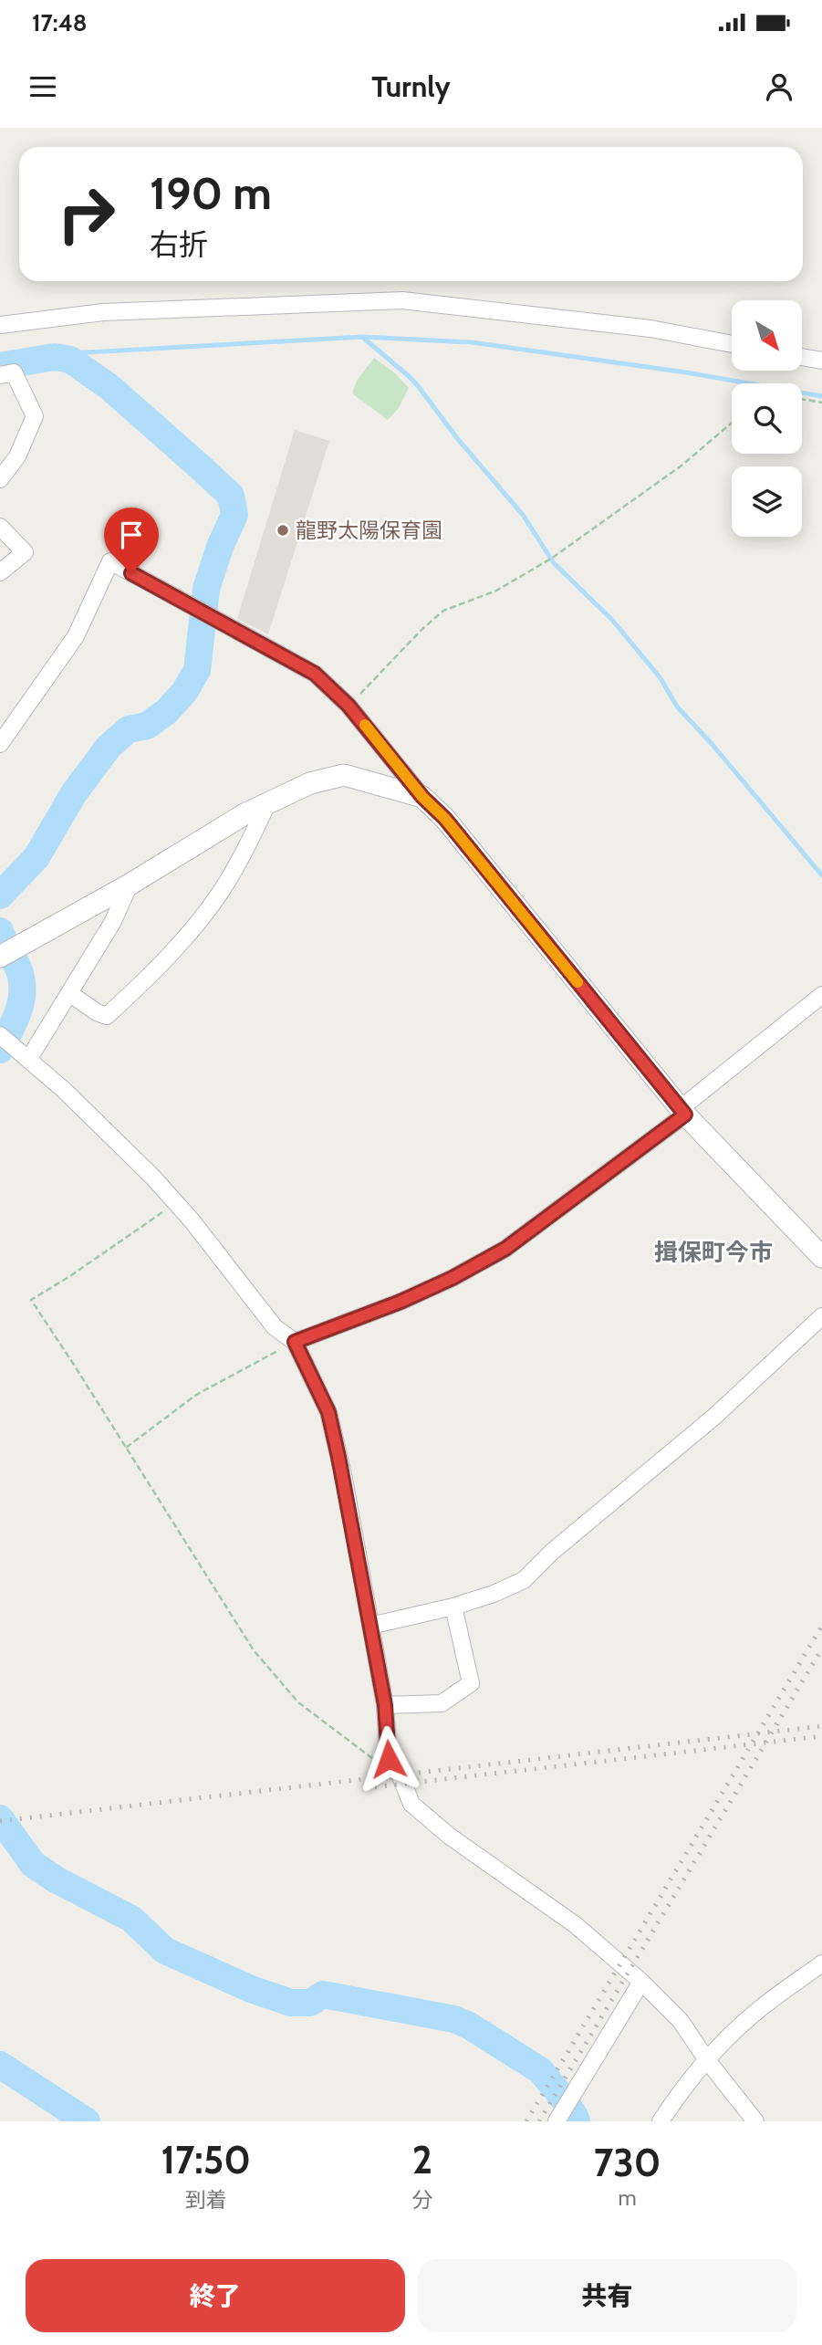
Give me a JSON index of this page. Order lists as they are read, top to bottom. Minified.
{"districts":["揖保町今市"],"places":["龍野太陽保育園"],"north":"bottom right","page":{"status":"17:48","header":"Turnly","turn":["190 m","右折"],"eta":["17:50","到着","2","分","730","m"],"buttons":["終了","共有"]}}
